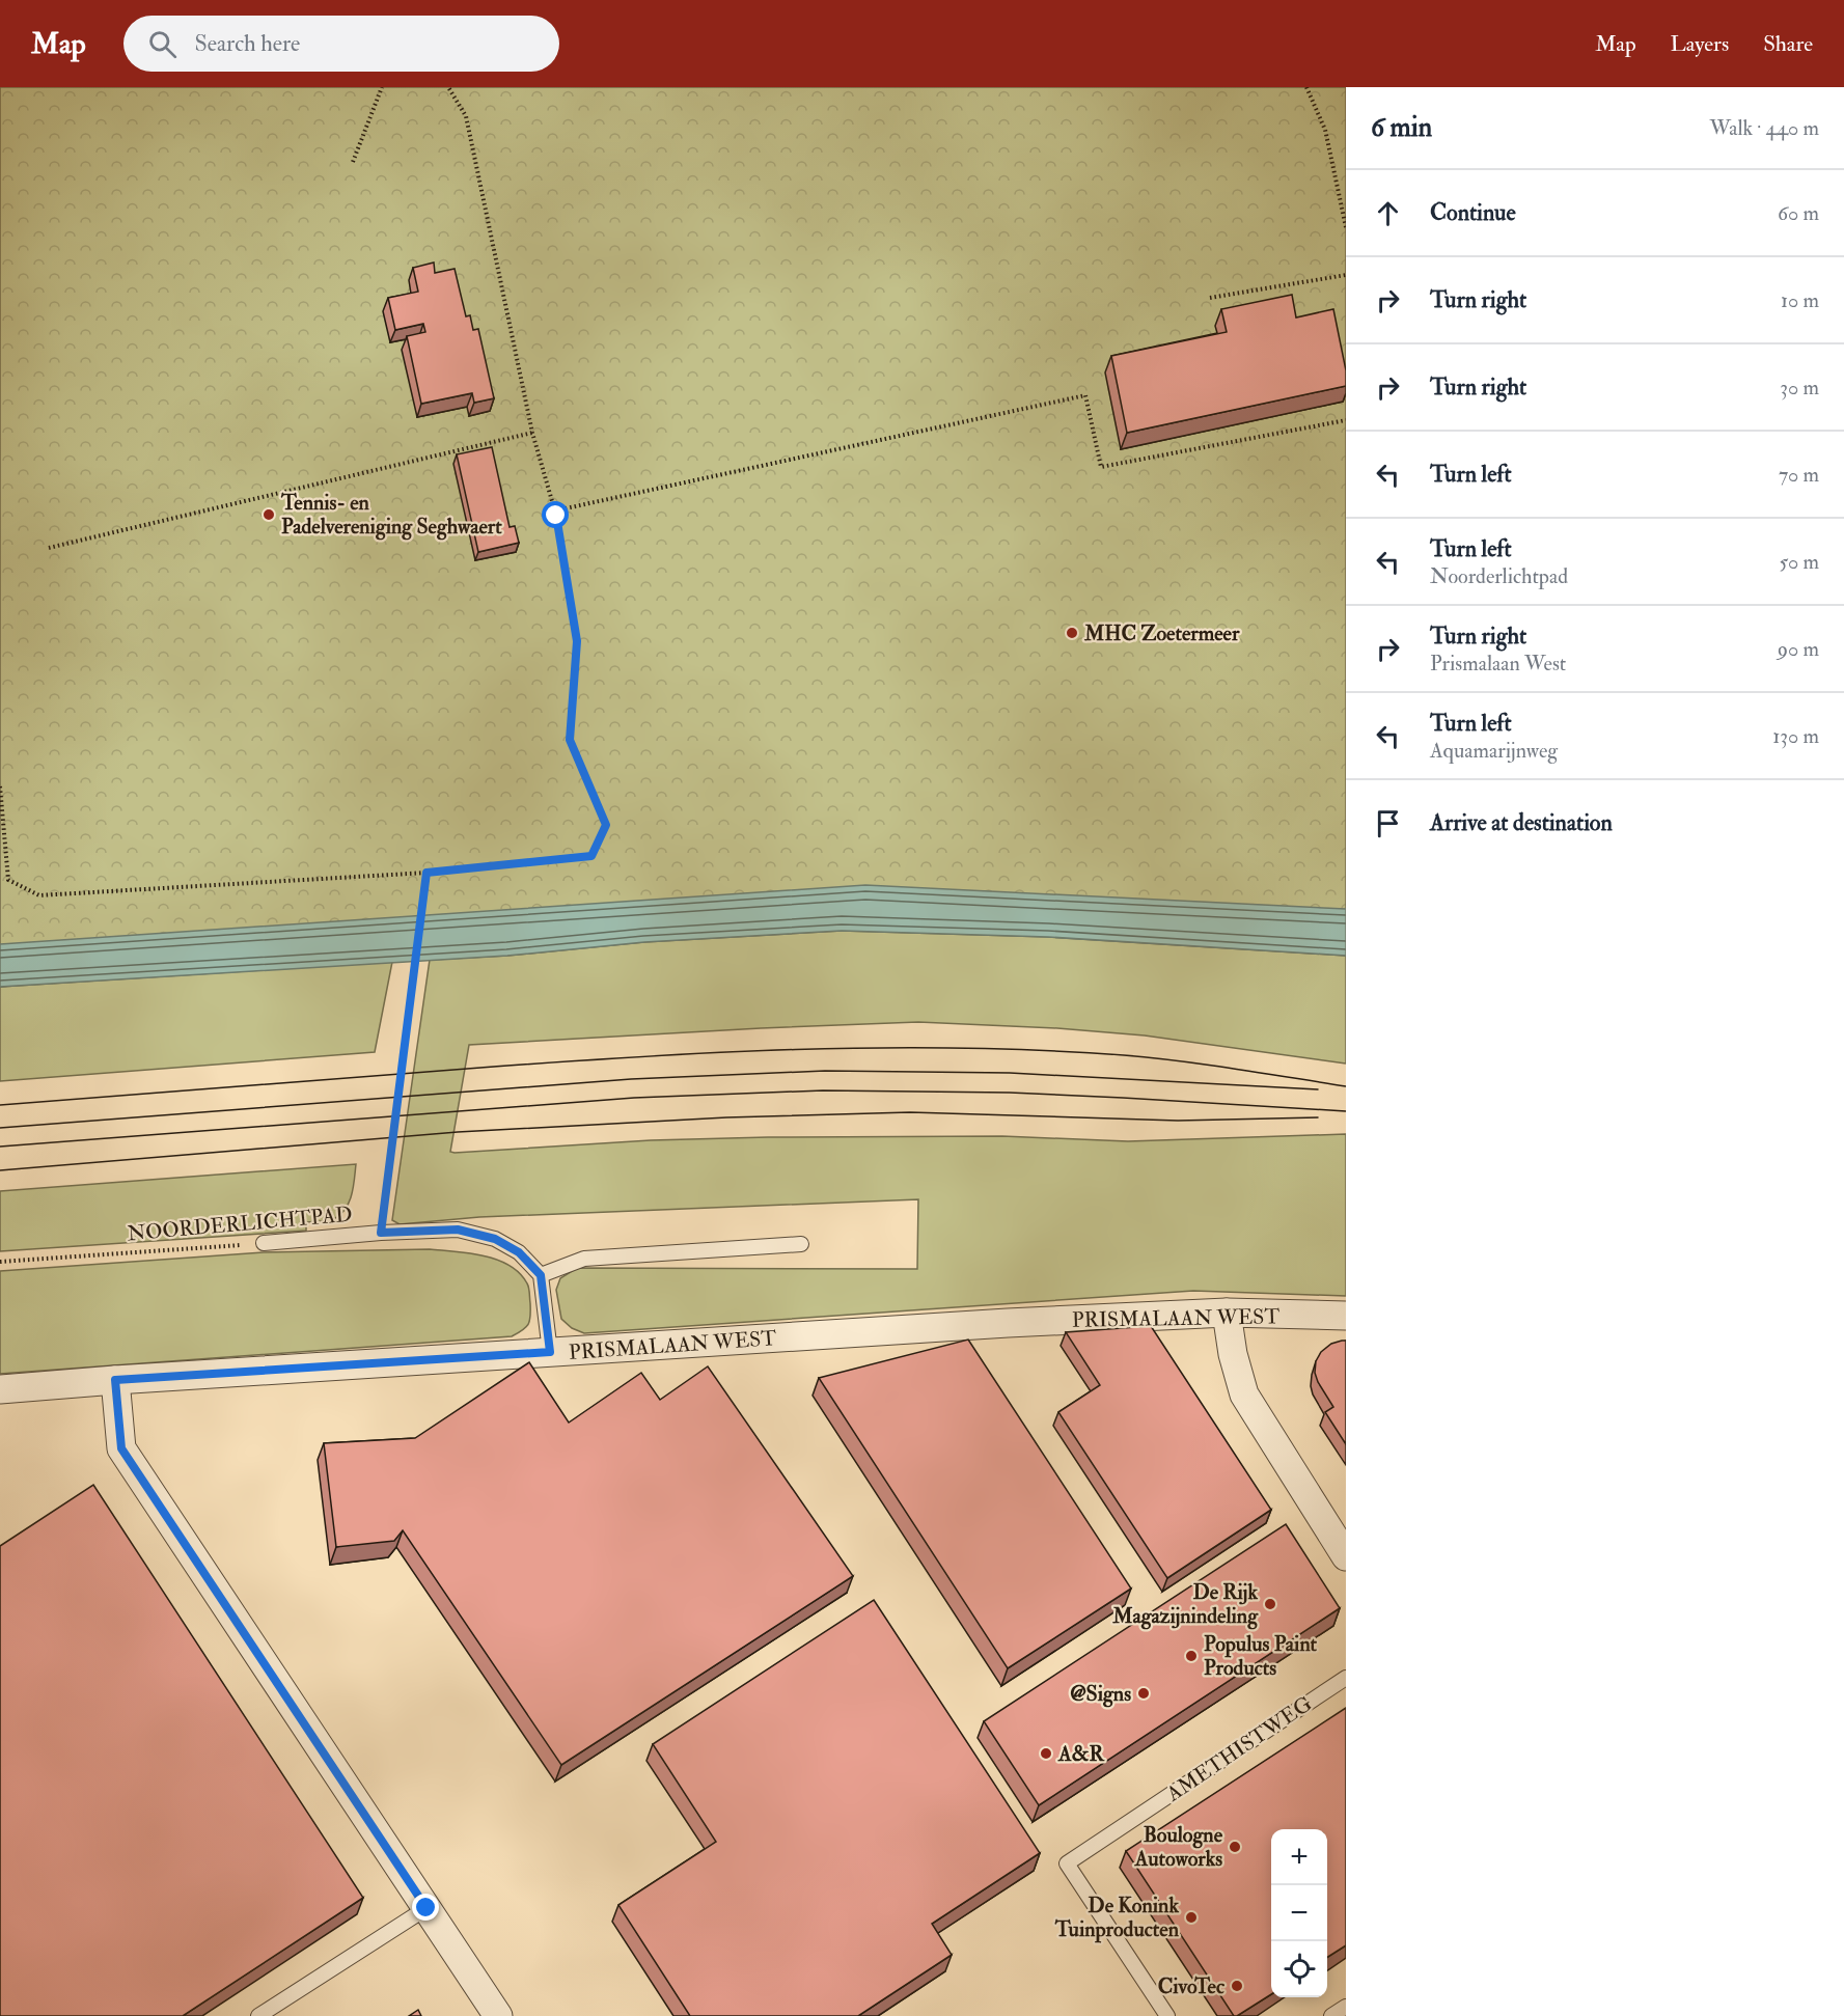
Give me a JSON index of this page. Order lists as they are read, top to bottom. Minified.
{"streets":{"street":["PRISMALAAN WEST"],"lane":["NOORDERLICHTPAD","AMETHISTWEG"]},"places":["Tennis- en Padelvereniging Seghwaert","MHC Zoetermeer","De Rijk Magazijnindeling","Populus Paint Products","@Signs","A&R","Boulogne Autoworks","De Konink Tuinproducten","CivoTec"],"page":{"header":"Map","search":"Search here","nav":["Map","Layers","Share"],"heading":["6 min","Walk · 440 m"],"list":[["Continue","60 m"],["Turn right","10 m"],["Turn right","30 m"],["Turn left","70 m"],["Turn left","Noorderlichtpad","50 m"],["Turn right","Prismalaan West","90 m"],["Turn left","Aquamarijnweg","130 m"],"Arrive at destination"],"map_buttons":["+","−"]}}
